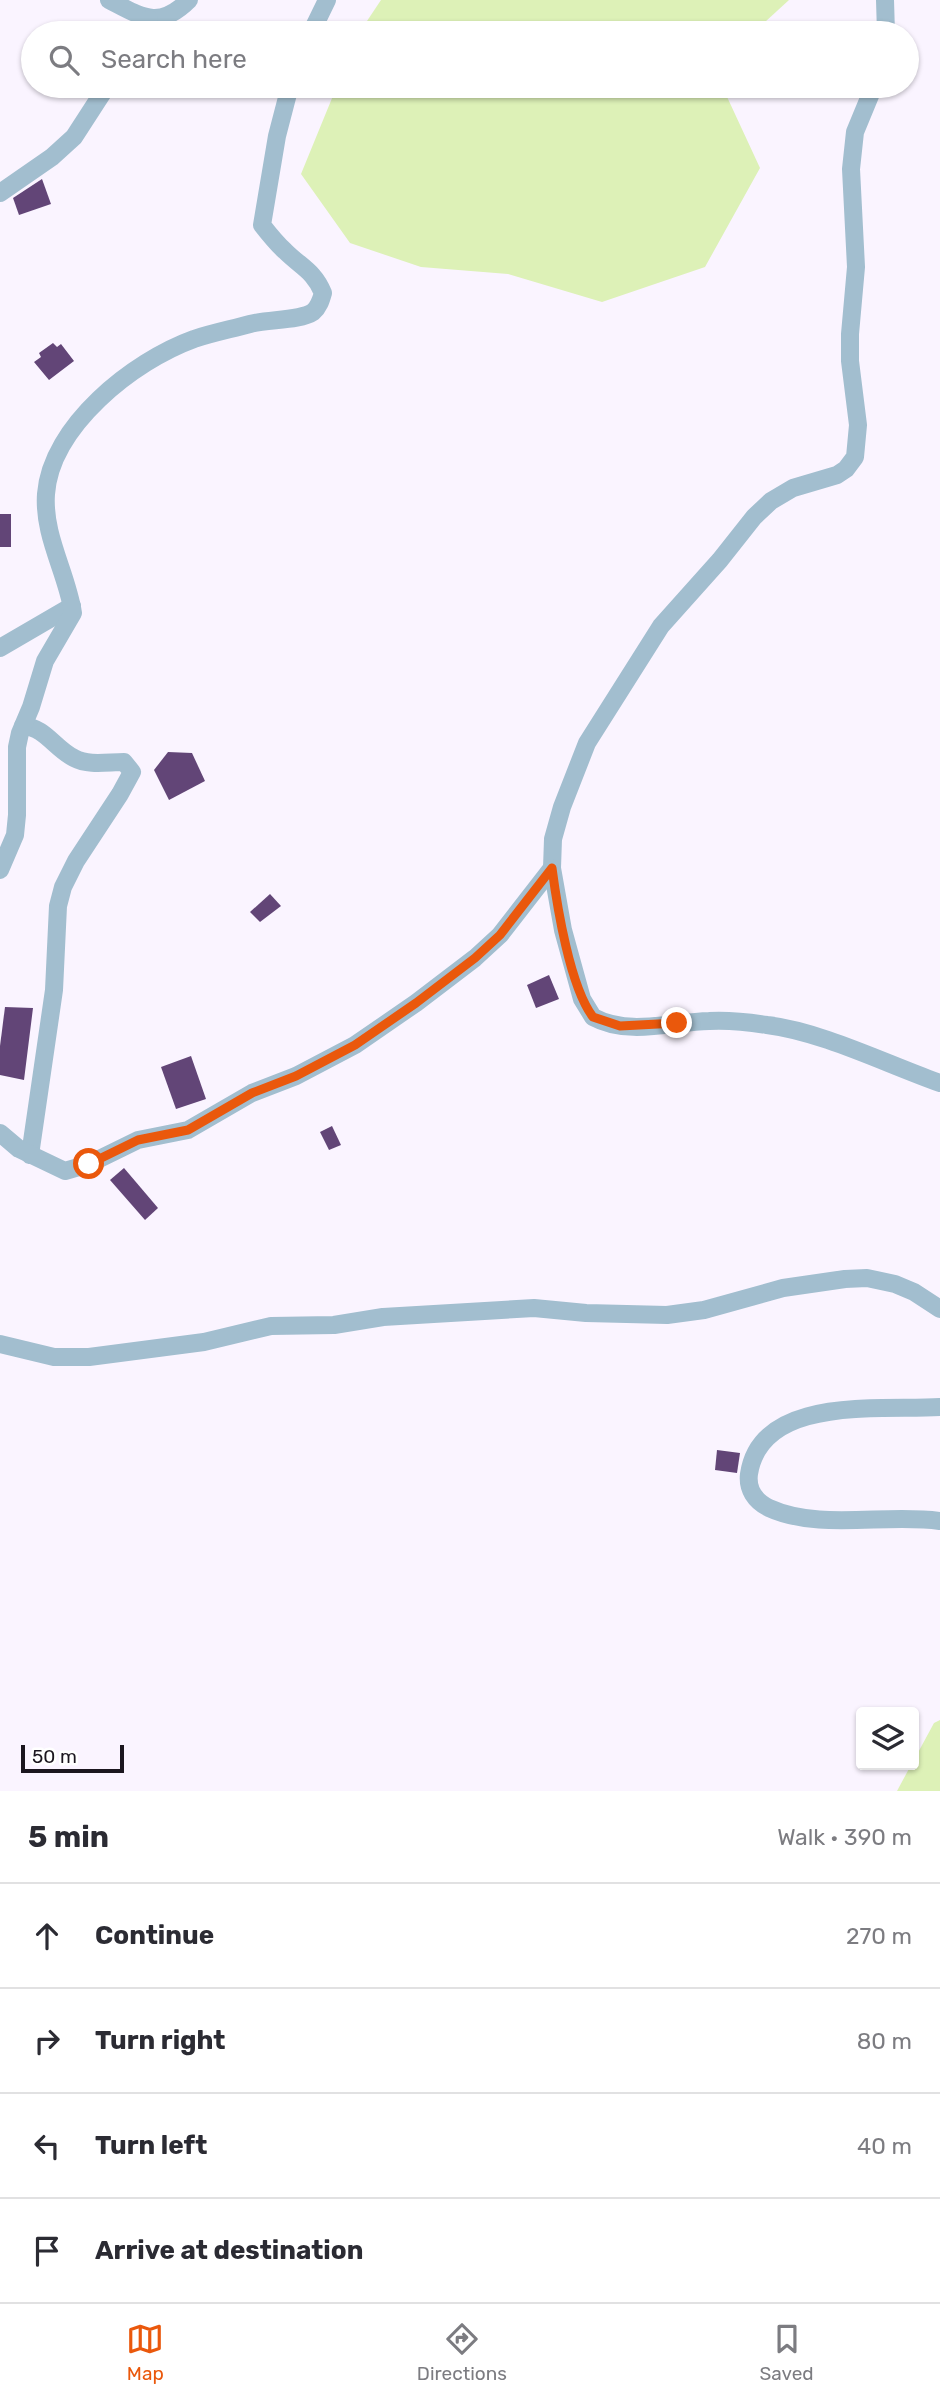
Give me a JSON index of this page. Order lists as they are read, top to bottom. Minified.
{"scale_bar":"50 m","page":{"search":"Search here","scale":"50 m","heading":["5 min","Walk · 390 m"],"list":[["Continue","270 m"],["Turn right","80 m"],["Turn left","40 m"],"Arrive at destination"],"nav":["Map","Directions","Saved"]}}
